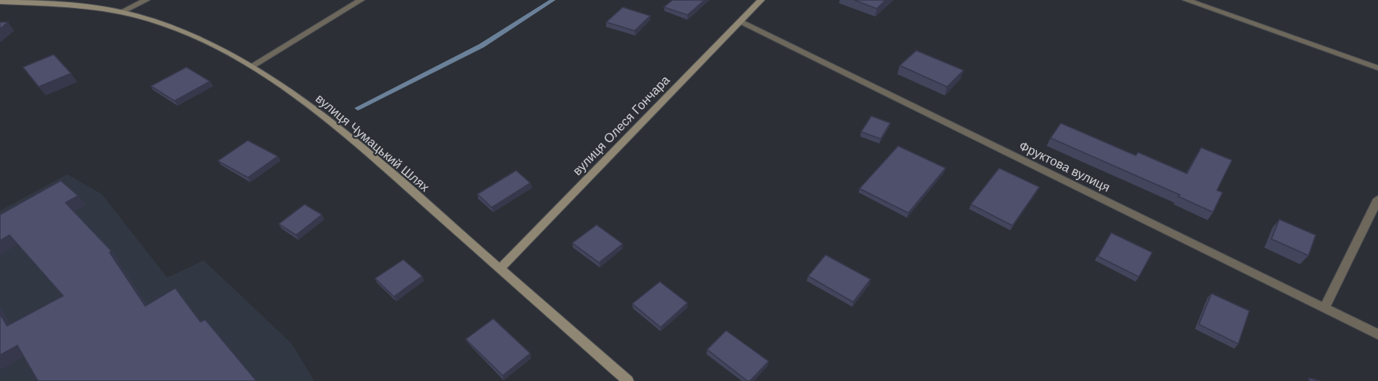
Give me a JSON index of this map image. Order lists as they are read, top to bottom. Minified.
{"streets":{"main road":["вулиця Олеся Гончара","вулиця Чумацький Шлях"],"street":["Фруктова вулиця"]},"crossings":[["вулиця Олеся Гончара","вулиця Чумацький Шлях"],["вулиця Олеся Гончара","Фруктова вулиця"]]}
